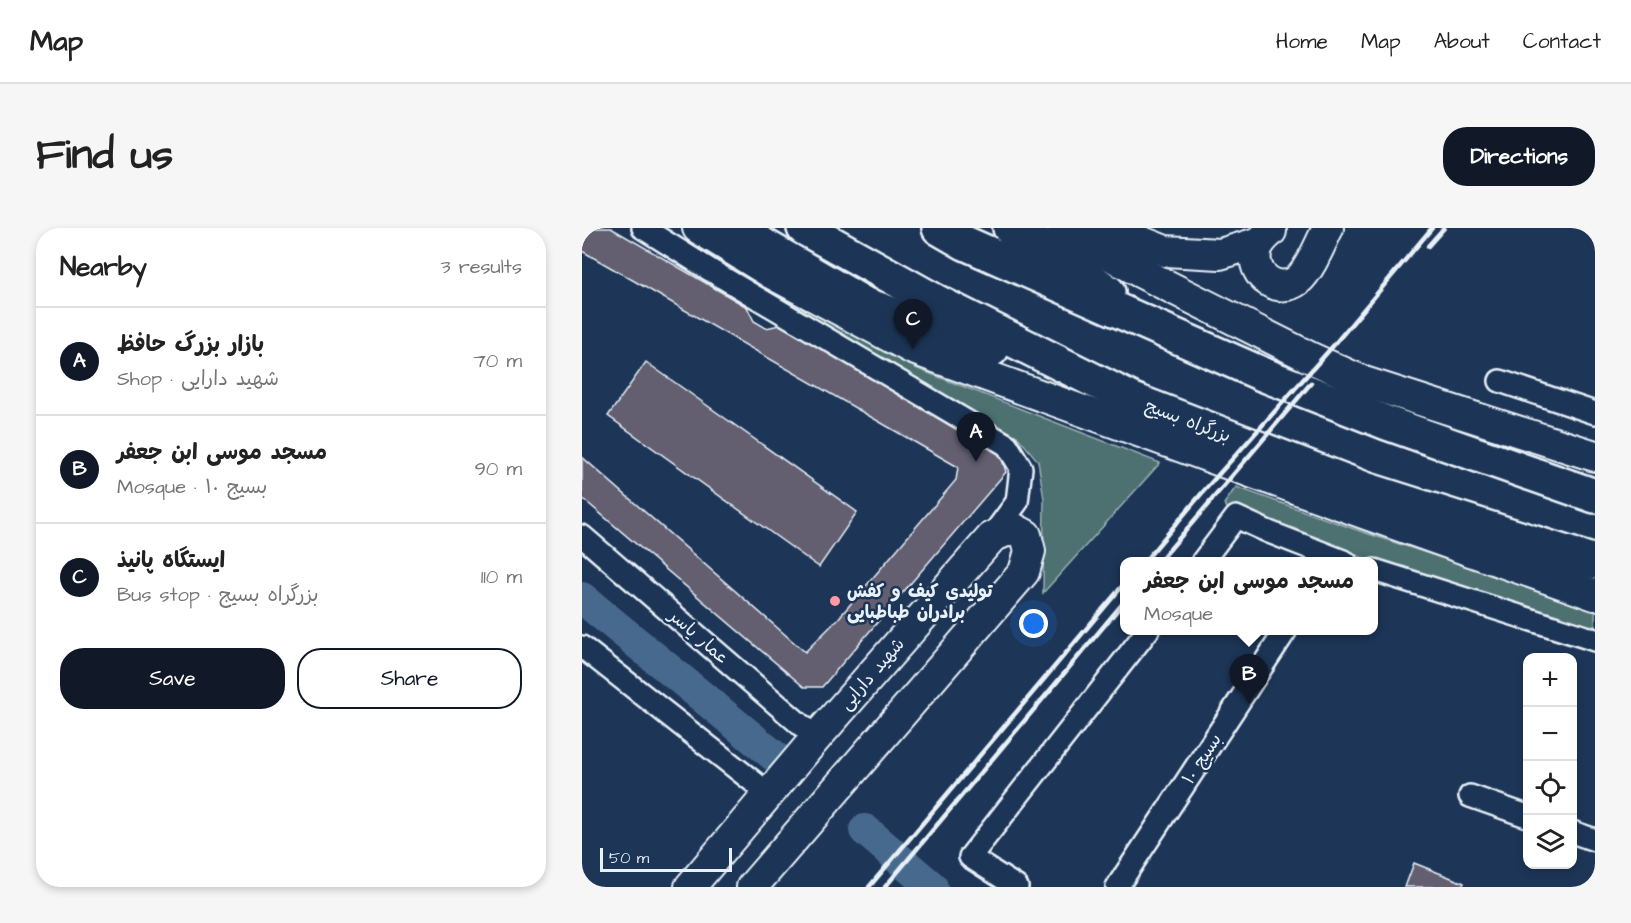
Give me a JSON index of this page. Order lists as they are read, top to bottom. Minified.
{"streets":{"highway":["بزرگراه بسیج"],"main road":["شهید دارایی"],"street":["عمار یاسر","بسیج ۱۰"]},"crossings":[["عمار یاسر","شهید دارایی"]],"places":["تولیدی کیف و کفش برادران طباطبایی"],"scale_bar":"50 m","page":{"header":"Map","nav":["Home","Map","About","Contact"],"title":"Find us","buttons":["Directions",["Save","Share"]],"heading":["Nearby","3 results"],"pins":["C","A","B"],"list":[{"mark":"A","name":"بازار بزرگ حافظ","note":"Shop · شهید دارایی","value":"70 m"},{"mark":"B","name":"مسجد موسی ابن جعفر","note":"Mosque · بسیج ۱۰","value":"90 m"},{"mark":"C","name":"ایستگاه پانیذ","note":"Bus stop · بزرگراه بسیج","value":"110 m"}],"popup":["مسجد موسی ابن جعفر","Mosque"],"map_buttons":["+","−"],"scale":"50 m"}}
